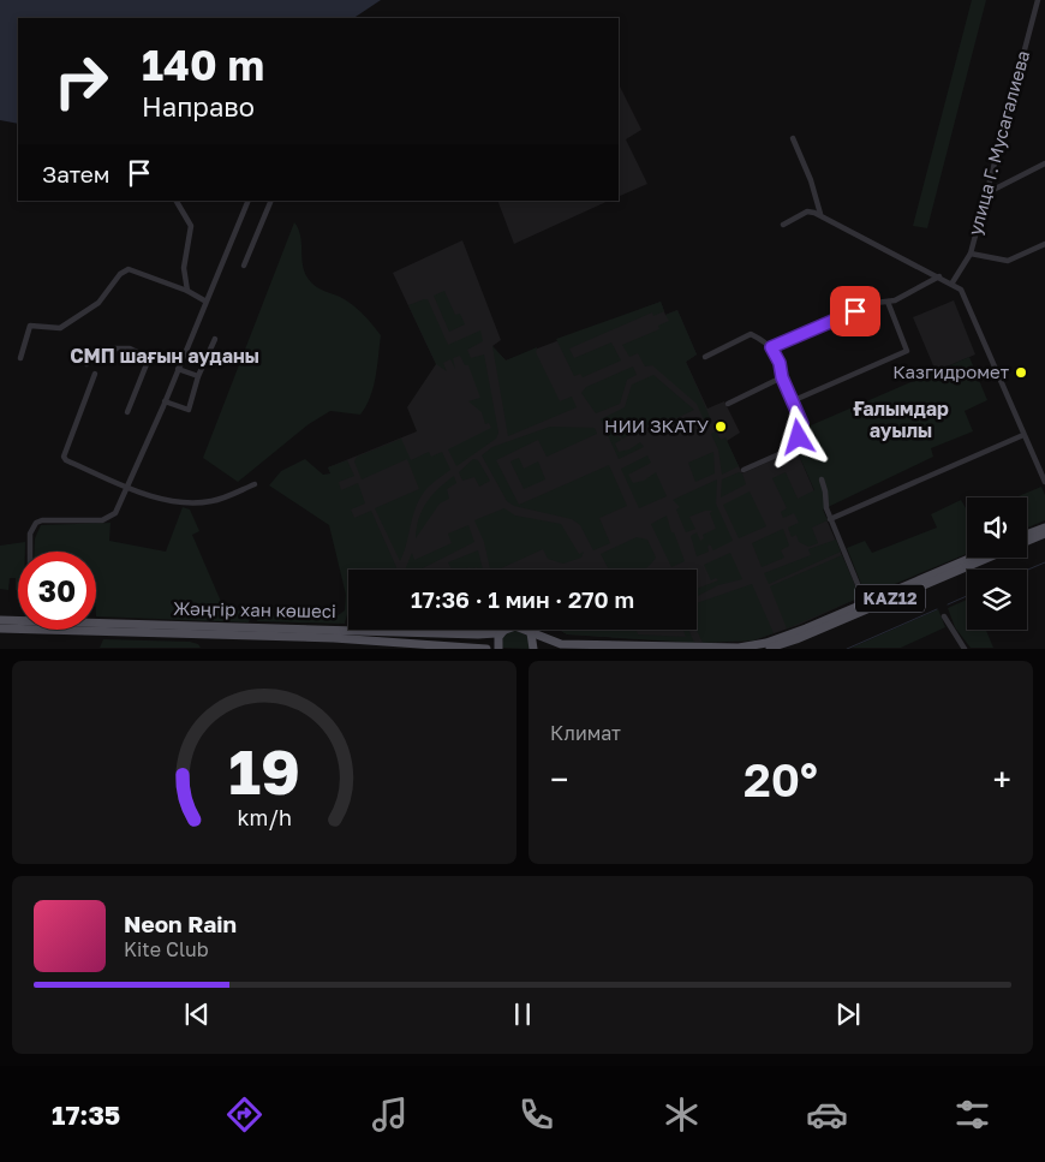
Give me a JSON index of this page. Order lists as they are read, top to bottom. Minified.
{"streets":{"main road":["KAZ12","Жәңгір хан көшесі"],"street":["улица Г. Мусагалиева"]},"districts":["СМП шағын ауданы","Ғалымдар ауылы"],"places":["Казгидромет","НИИ ЗКАТУ"],"page":{"turn":["140 m","Направо"],"then":"Затем","limit":"30","trip":"17:36 · 1 мин · 270 m","tile":"Климат","heat":["−","20°","+"],"song":["Neon Rain","Kite Club"],"tabs":"17:35","gauge":["19","km/h"]}}
